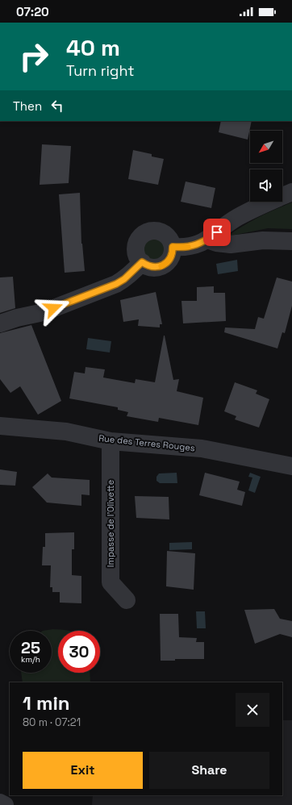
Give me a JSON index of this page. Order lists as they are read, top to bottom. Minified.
{"streets":{"street":["Rue des Terres Rouges","Impasse de l'Olivette"]},"crossings":[["Rue des Terres Rouges","Impasse de l'Olivette"]],"north":"bottom left","page":{"status":"07:20","turn":["40 m","Turn right"],"then":"Then","speed":"25 km/h","limit":"30","heading":["1 min","80 m · 07:21"],"buttons":["Exit","Share"]}}
